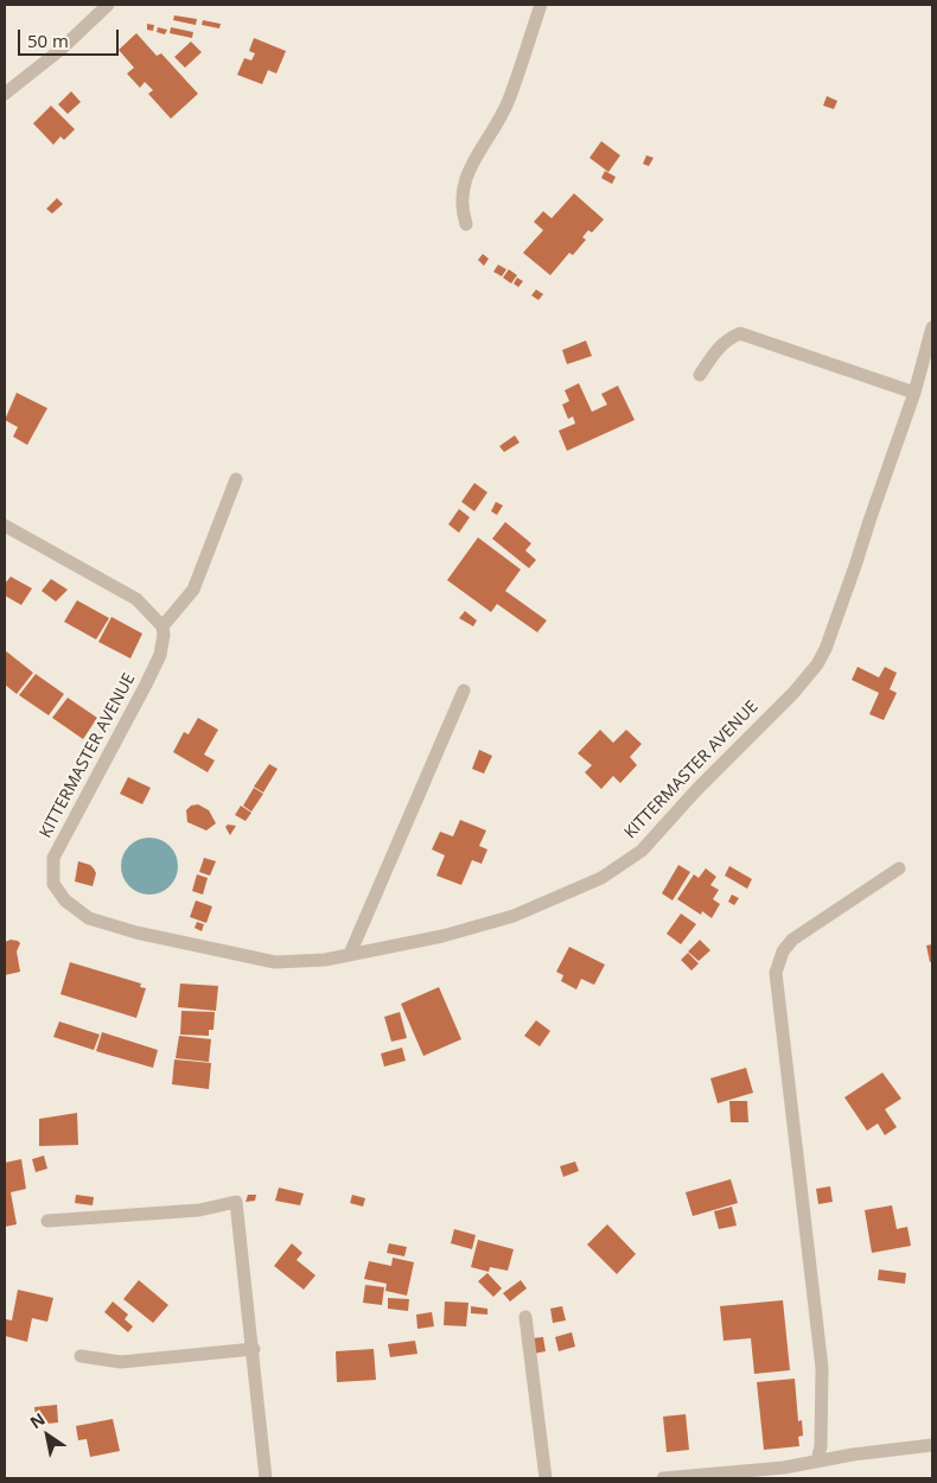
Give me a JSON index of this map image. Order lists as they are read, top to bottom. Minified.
{"streets":{"street":["KITTERMASTER AVENUE"]},"scale_bar":"50 m","north":"top left"}
